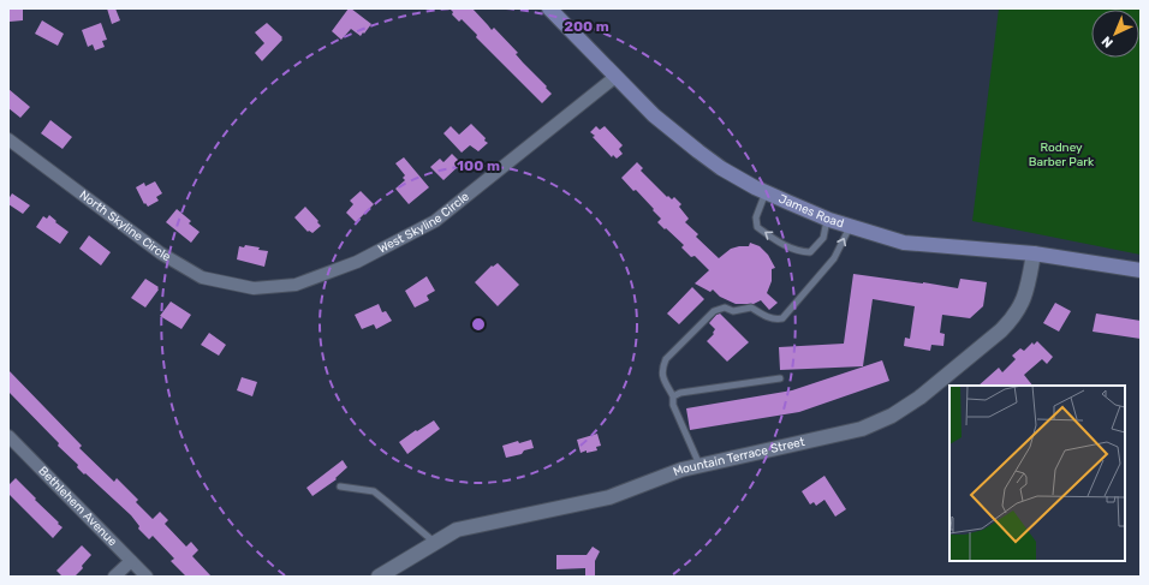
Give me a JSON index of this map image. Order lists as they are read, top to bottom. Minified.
{"streets":{"main road":["James Road"],"street":["West Skyline Circle","North Skyline Circle","Mountain Terrace Street","Bethlehem Avenue"]},"crossings":[["James Road","West Skyline Circle"],["James Road","Mountain Terrace Street"],["West Skyline Circle","North Skyline Circle"]],"parks":["Rodney Barber Park"],"north":"bottom left","rings":["200 m","100 m"]}
